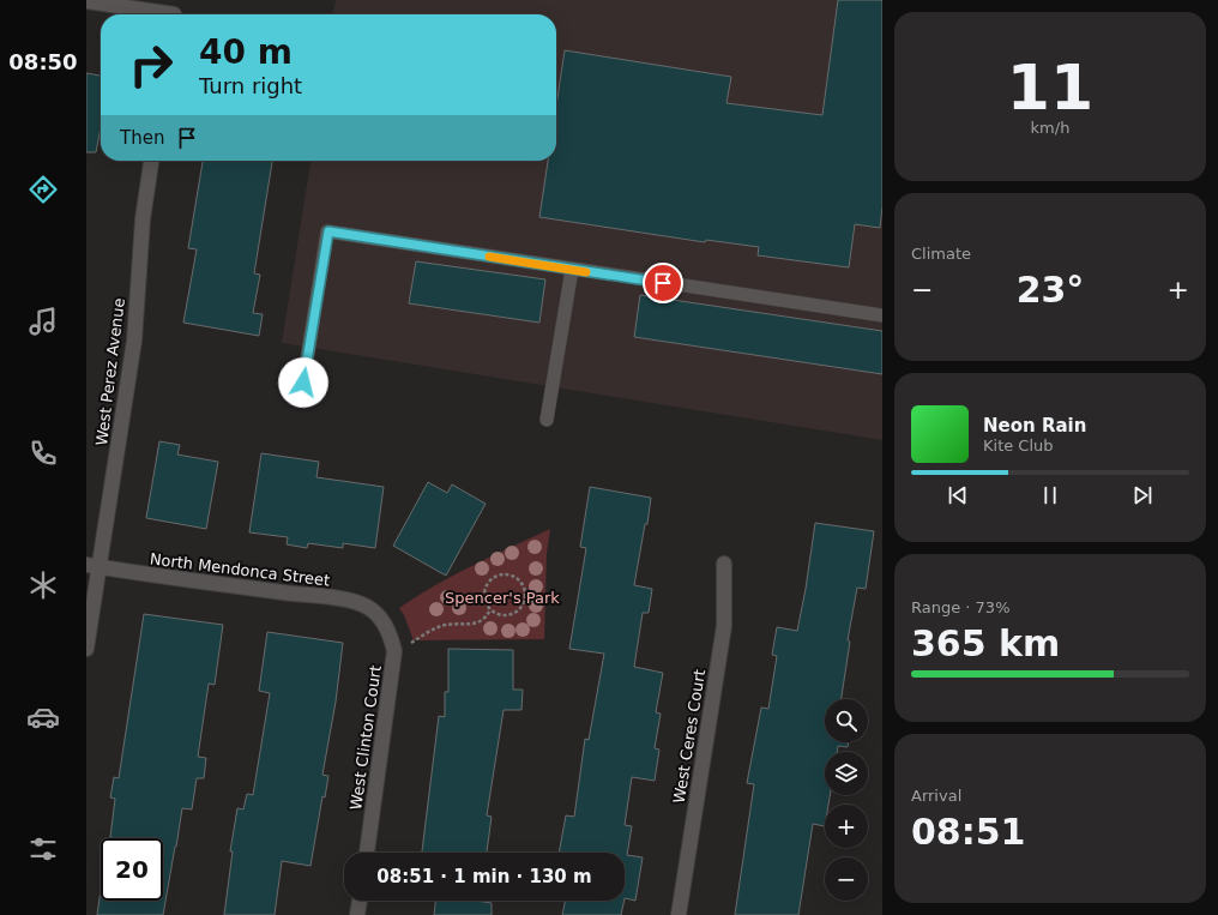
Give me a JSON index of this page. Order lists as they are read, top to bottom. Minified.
{"streets":{"street":["West Perez Avenue","North Mendonca Street","West Ceres Court","West Clinton Court"]},"crossings":[["West Perez Avenue","North Mendonca Street"],["North Mendonca Street","West Clinton Court"]],"parks":["Spencer's Park"],"page":{"tabs":"08:50","tile":[["11","km/h"],"Climate",["Range · 73%","365 km"],["Arrival","08:51"]],"turn":["40 m","Turn right"],"then":"Then","heat":["−","23°","+"],"song":["Neon Rain","Kite Club"],"map_buttons":["+","−"],"limit":"20","trip":"08:51 · 1 min · 130 m"}}
